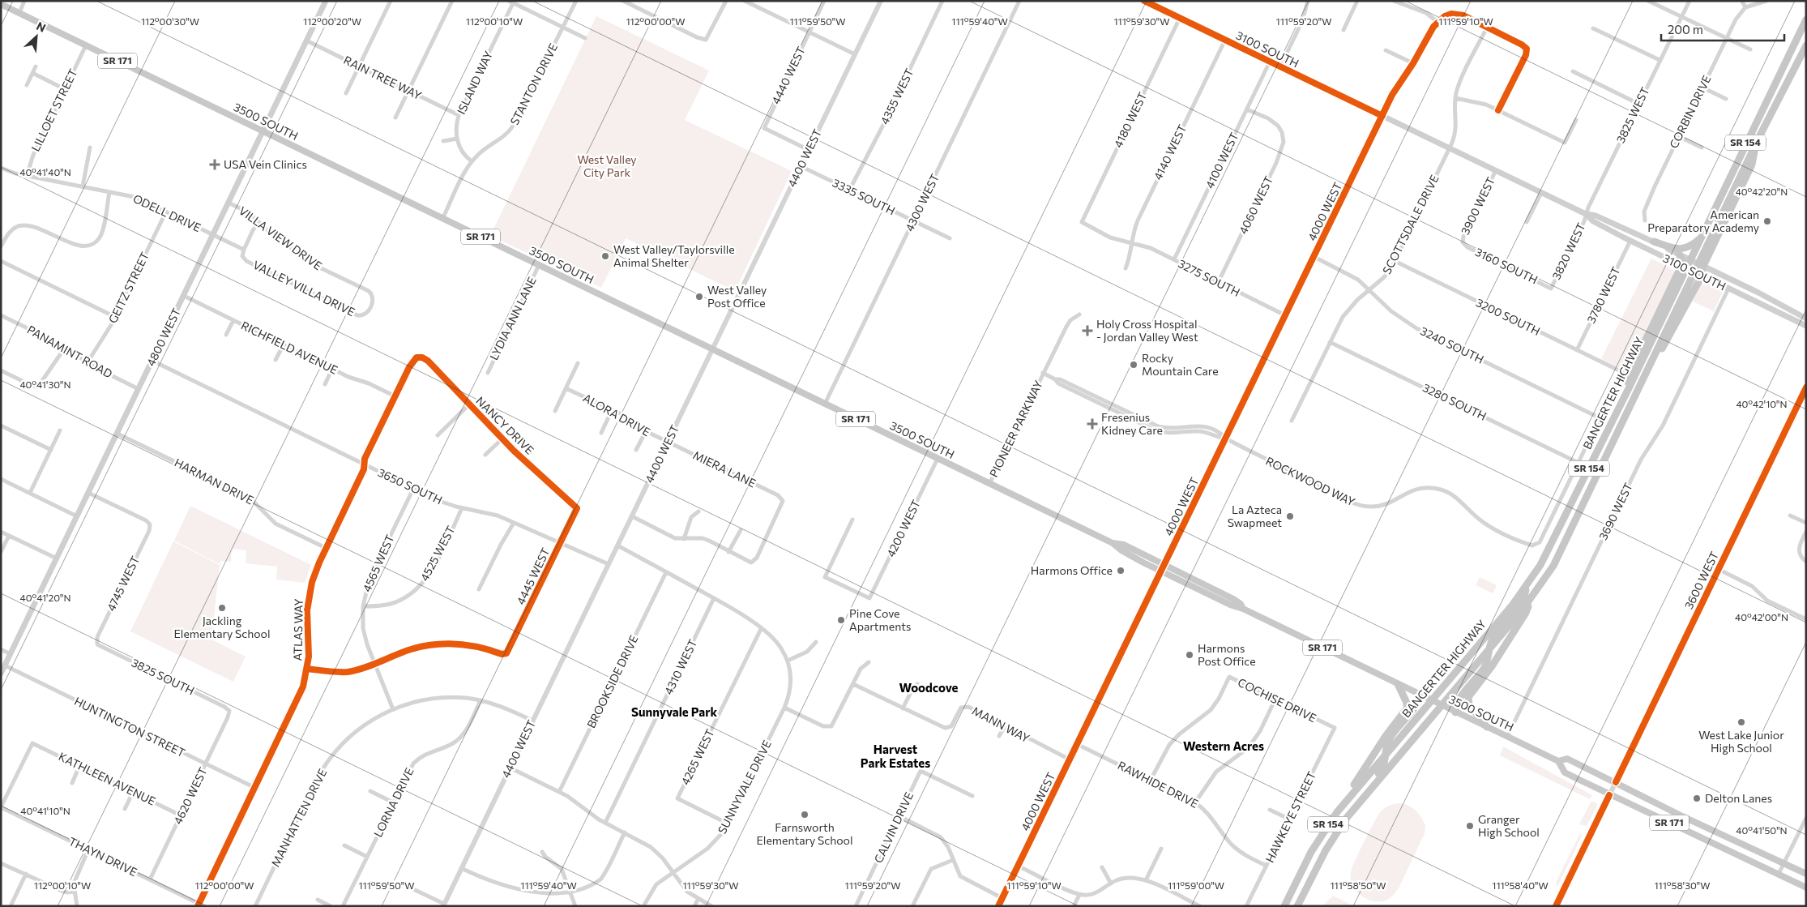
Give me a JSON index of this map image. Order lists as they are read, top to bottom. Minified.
{"streets":{"highway":["SR 154","BANGERTER HIGHWAY"],"main road":["3100 SOUTH","SR 171","3500 SOUTH","4800 WEST"],"street":["4440 WEST","RAIN TREE WAY","ISLAND WAY","STANTON DRIVE","4355 WEST","LILLOET STREET","CORBIN DRIVE","3825 WEST","4180 WEST","4140 WEST","4400 WEST","4100 WEST","3335 SOUTH","4300 WEST","4060 WEST","3900 WEST","4000 WEST","ODELL DRIVE","SCOTTSDALE DRIVE","VILLA VIEW DRIVE","3820 WEST","3160 SOUTH","3275 SOUTH","GEITZ STREET","VALLEY VILLA DRIVE","3780 WEST","3200 SOUTH","LYDIA ANN LANE","3240 SOUTH","RICHFIELD AVENUE","PANAMINT ROAD","3280 SOUTH","ALORA DRIVE","NANCY DRIVE","PIONEER PARKWAY","MIERA LANE","HARMAN DRIVE","ROCKWOOD WAY","3650 SOUTH","3690 WEST","4200 WEST","4525 WEST","4565 WEST","4445 WEST","3600 WEST","4745 WEST","ATLAS WAY","4310 WEST","3825 SOUTH","BROOKSIDE DRIVE","COCHISE DRIVE","MANN WAY","HUNTINGTON STREET","4265 WEST","KATHLEEN AVENUE","RAWHIDE DRIVE","SUNNYVALE DRIVE","4620 WEST","LORNA DRIVE","HAWKEYE STREET","MANHATTEN DRIVE","CALVIN DRIVE","THAYN DRIVE"]},"crossings":[["3100 SOUTH","3825 WEST"],["3100 SOUTH","4180 WEST"],["3100 SOUTH","4140 WEST"],["3100 SOUTH","4100 WEST"],["3100 SOUTH","3900 WEST"],["3100 SOUTH","4000 WEST"],["3100 SOUTH","SCOTTSDALE DRIVE"],["3100 SOUTH","3820 WEST"],["3100 SOUTH","3780 WEST"],["3100 SOUTH","BANGERTER HIGHWAY"],["3100 SOUTH","3690 WEST"],["4440 WEST","4400 WEST"],["RAIN TREE WAY","ISLAND WAY"],["RAIN TREE WAY","4800 WEST"],["ISLAND WAY","STANTON DRIVE"],["STANTON DRIVE","3500 SOUTH"],["4355 WEST","3335 SOUTH"],["LILLOET STREET","3500 SOUTH"],["LILLOET STREET","ODELL DRIVE"],["3825 WEST","3820 WEST"],["4180 WEST","4140 WEST"],["4180 WEST","3275 SOUTH"],["3500 SOUTH","4400 WEST"],["3500 SOUTH","4300 WEST"],["3500 SOUTH","4000 WEST"],["3500 SOUTH","LYDIA ANN LANE"],["3500 SOUTH","4800 WEST"],["3500 SOUTH","BANGERTER HIGHWAY"],["3500 SOUTH","PIONEER PARKWAY"],["3500 SOUTH","3690 WEST"],["3500 SOUTH","4200 WEST"],["3500 SOUTH","3600 WEST"],["SR 154","BANGERTER HIGHWAY"],["4140 WEST","3275 SOUTH"],["4400 WEST","3335 SOUTH"],["4400 WEST","ALORA DRIVE"],["4400 WEST","MIERA LANE"],["4400 WEST","3650 SOUTH"],["4400 WEST","SUNNYVALE DRIVE"],["4400 WEST","MANHATTEN DRIVE"],["4100 WEST","4060 WEST"],["4100 WEST","3275 SOUTH"],["3335 SOUTH","4300 WEST"],["4060 WEST","3275 SOUTH"],["3900 WEST","3160 SOUTH"],["4000 WEST","3275 SOUTH"],["4000 WEST","3240 SOUTH"],["4000 WEST","PIONEER PARKWAY"],["4000 WEST","ROCKWOOD WAY"],["4000 WEST","MANN WAY"],["4000 WEST","RAWHIDE DRIVE"],["ODELL DRIVE","GEITZ STREET"],["ODELL DRIVE","VALLEY VILLA DRIVE"],["ODELL DRIVE","4800 WEST"],["SCOTTSDALE DRIVE","3200 SOUTH"],["SCOTTSDALE DRIVE","3240 SOUTH"],["SCOTTSDALE DRIVE","3280 SOUTH"],["VILLA VIEW DRIVE","VALLEY VILLA DRIVE"],["VILLA VIEW DRIVE","4800 WEST"],["3820 WEST","3160 SOUTH"],["GEITZ STREET","PANAMINT ROAD"],["VALLEY VILLA DRIVE","4800 WEST"],["3780 WEST","3200 SOUTH"],["3200 SOUTH","3240 SOUTH"],["4800 WEST","RICHFIELD AVENUE"],["4800 WEST","PANAMINT ROAD"],["4800 WEST","HARMAN DRIVE"],["4800 WEST","3650 SOUTH"],["4800 WEST","4745 WEST"],["4800 WEST","HUNTINGTON STREET"],["RICHFIELD AVENUE","ATLAS WAY"],["3280 SOUTH","ROCKWOOD WAY"],["ALORA DRIVE","MIERA LANE"],["NANCY DRIVE","4445 WEST"],["NANCY DRIVE","ATLAS WAY"],["PIONEER PARKWAY","ROCKWOOD WAY"],["HARMAN DRIVE","ATLAS WAY"],["3650 SOUTH","4525 WEST"],["3650 SOUTH","4565 WEST"],["3650 SOUTH","4445 WEST"],["3650 SOUTH","ATLAS WAY"],["4525 WEST","4565 WEST"],["4565 WEST","4445 WEST"],["4565 WEST","MANHATTEN DRIVE"],["4745 WEST","3825 SOUTH"],["ATLAS WAY","HUNTINGTON STREET"],["ATLAS WAY","THAYN DRIVE"],["4310 WEST","SUNNYVALE DRIVE"],["3825 SOUTH","4620 WEST"],["BROOKSIDE DRIVE","SUNNYVALE DRIVE"],["COCHISE DRIVE","RAWHIDE DRIVE"],["COCHISE DRIVE","HAWKEYE STREET"],["HUNTINGTON STREET","4620 WEST"],["4265 WEST","SUNNYVALE DRIVE"],["KATHLEEN AVENUE","4620 WEST"],["KATHLEEN AVENUE","THAYN DRIVE"],["RAWHIDE DRIVE","HAWKEYE STREET"],["4620 WEST","THAYN DRIVE"],["LORNA DRIVE","MANHATTEN DRIVE"]],"districts":["Woodcove","Sunnyvale Park","Western Acres","Harvest Park Estates"],"parks":["West Valley City Park"],"places":{"health":["USA Vein Clinics","Holy Cross Hospital - Jordan Valley West","Fresenius Kidney Care"],"other":["American Preparatory Academy","West Valley/Taylorsville Animal Shelter","West Valley Post Office","Rocky Mountain Care","La Azteca Swapmeet","Harmons Office","Jackling Elementary School","Pine Cove Apartments","Harmons Post Office","West Lake Junior High School","Delton Lanes","Farnsworth Elementary School","Granger High School"]},"scale_bar":"200 m","north":"top right","coordinates":["112°00'30\"W","112°00'20\"W","112°00'10\"W","112°00'00\"W","111°59'40\"W","111°59'30\"W","111°59'20\"W","111°59'50\"W","111°59'10\"W","40°41'40\"N","40°42'20\"N","40°41'30\"N","40°42'10\"N","40°41'20\"N","40°42'00\"N","40°41'10\"N","40°41'50\"N","111°59'00\"W","111°58'50\"W","111°58'40\"W","111°58'30\"W"]}
